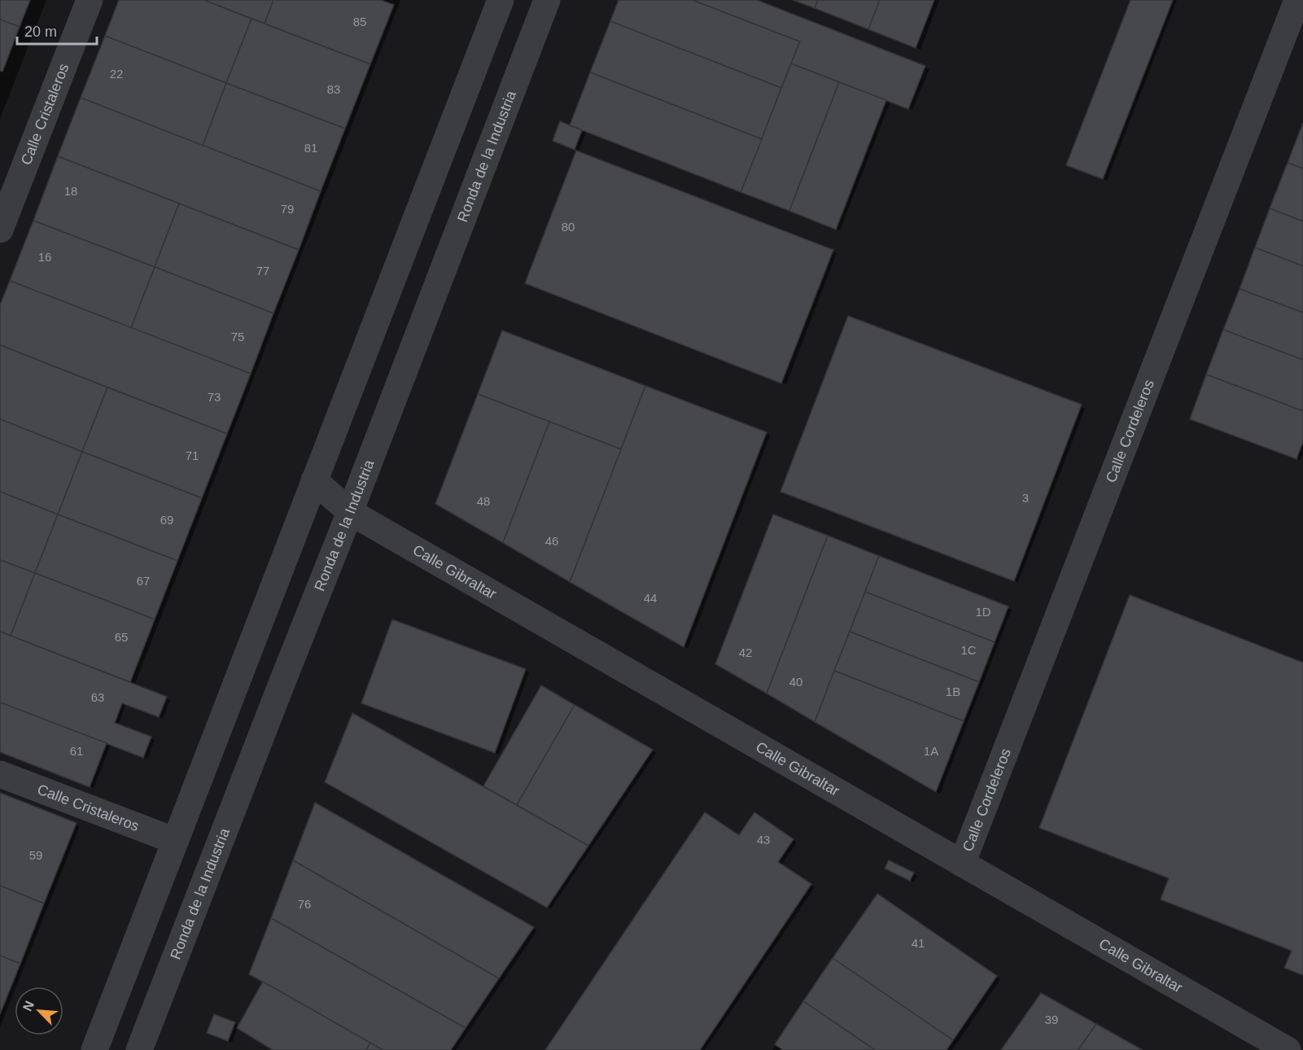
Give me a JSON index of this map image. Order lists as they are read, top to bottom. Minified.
{"streets":{"street":["Calle Cristaleros","Ronda de la Industria","Calle Cordeleros","Calle Gibraltar"]},"crossings":[["Ronda de la Industria","Calle Gibraltar"],["Calle Cordeleros","Calle Gibraltar"]],"house_numbers":["85","22","83","81","18","79","80","16","77","75","73","71","3","48","69","46","67","44","1D","65","1C","42","40","1B","63","61","1A","43","59","76","41","39"],"scale_bar":"20 m","north":"top left"}
